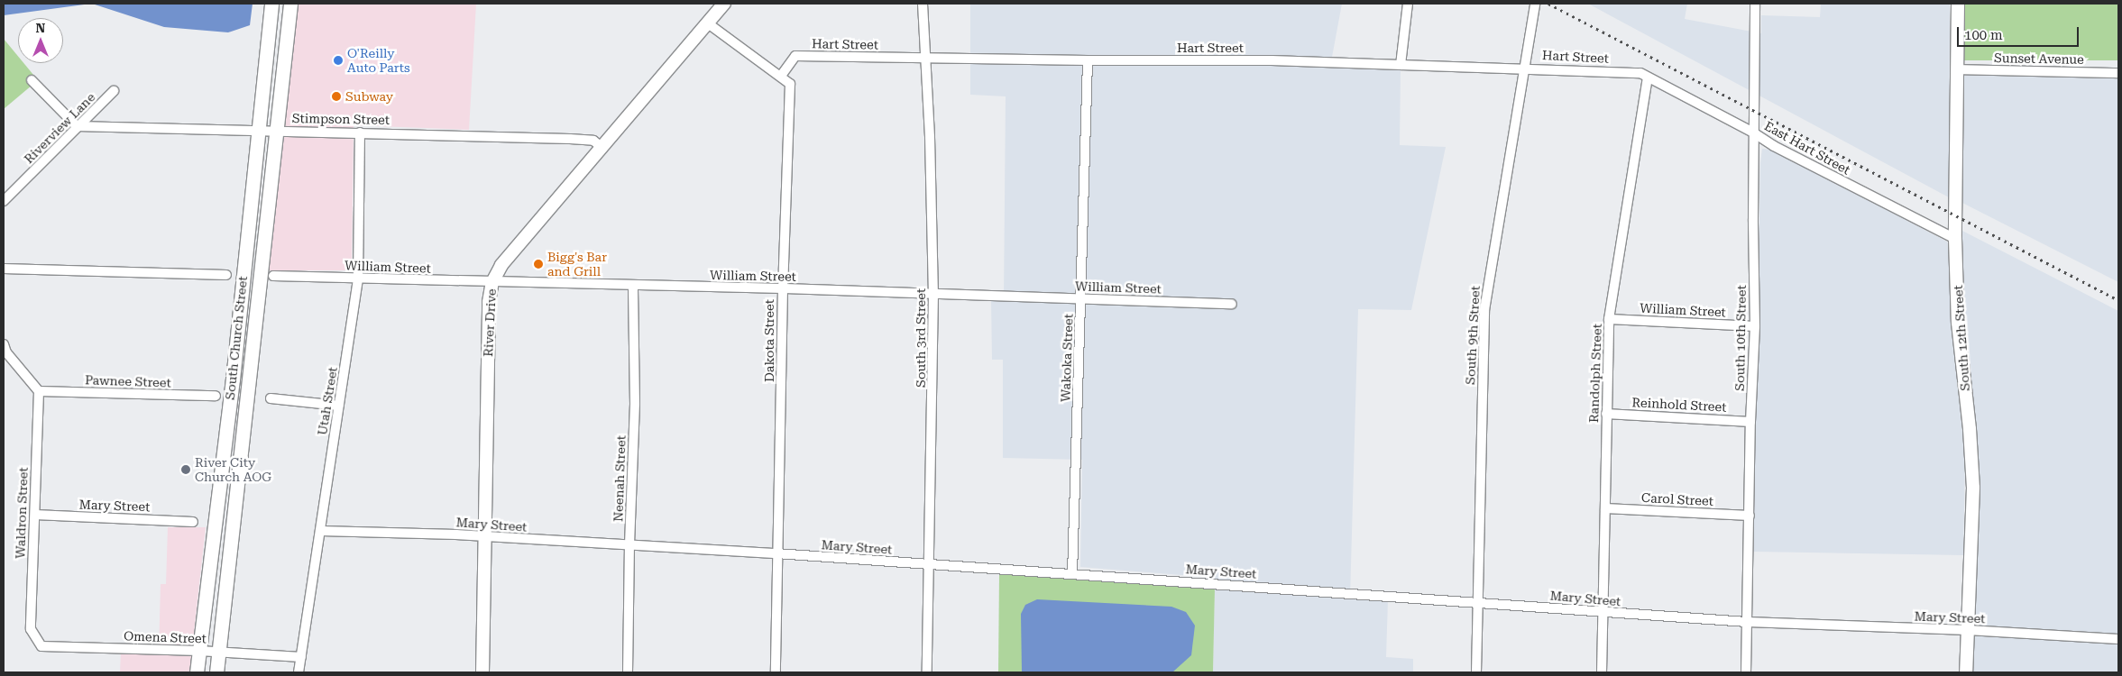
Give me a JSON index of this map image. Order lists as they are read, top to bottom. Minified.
{"streets":{"main road":["South Church Street"],"street":["Hart Street","Sunset Avenue","Stimpson Street","Riverview Lane","East Hart Street","William Street","River Drive","South 9th Street","South 3rd Street","South 10th Street","South 12th Street","Dakota Street","Wakoka Street","Randolph Street","Pawnee Street","Utah Street","Reinhold Street","Neenah Street","Carol Street","Mary Street","Waldron Street","Omena Street"]},"crossings":[["Hart Street","East Hart Street"],["Hart Street","South 9th Street"],["Hart Street","South 3rd Street"],["Hart Street","Dakota Street"],["Hart Street","Wakoka Street"],["Hart Street","Randolph Street"],["Sunset Avenue","South 12th Street"],["Stimpson Street","Riverview Lane"],["Stimpson Street","River Drive"],["Stimpson Street","South Church Street"],["Stimpson Street","Utah Street"],["East Hart Street","South 10th Street"],["East Hart Street","South 12th Street"],["East Hart Street","Randolph Street"],["William Street","River Drive"],["William Street","South 3rd Street"],["William Street","South 10th Street"],["William Street","Dakota Street"],["William Street","Wakoka Street"],["William Street","Randolph Street"],["William Street","Utah Street"],["William Street","Neenah Street"],["River Drive","Dakota Street"],["River Drive","Mary Street"],["South 9th Street","Mary Street"],["South Church Street","Omena Street"],["South 3rd Street","Mary Street"],["South 10th Street","Reinhold Street"],["South 10th Street","Carol Street"],["South 10th Street","Mary Street"],["South 12th Street","Mary Street"],["Dakota Street","Mary Street"],["Wakoka Street","Mary Street"],["Randolph Street","Reinhold Street"],["Randolph Street","Carol Street"],["Randolph Street","Mary Street"],["Pawnee Street","Waldron Street"],["Utah Street","Mary Street"],["Utah Street","Omena Street"],["Neenah Street","Mary Street"],["Mary Street","Waldron Street"],["Waldron Street","Omena Street"]],"places":["O'Reilly Auto Parts","Subway","Bigg's Bar and Grill","River City Church AOG"],"scale_bar":"100 m","north":"top"}
